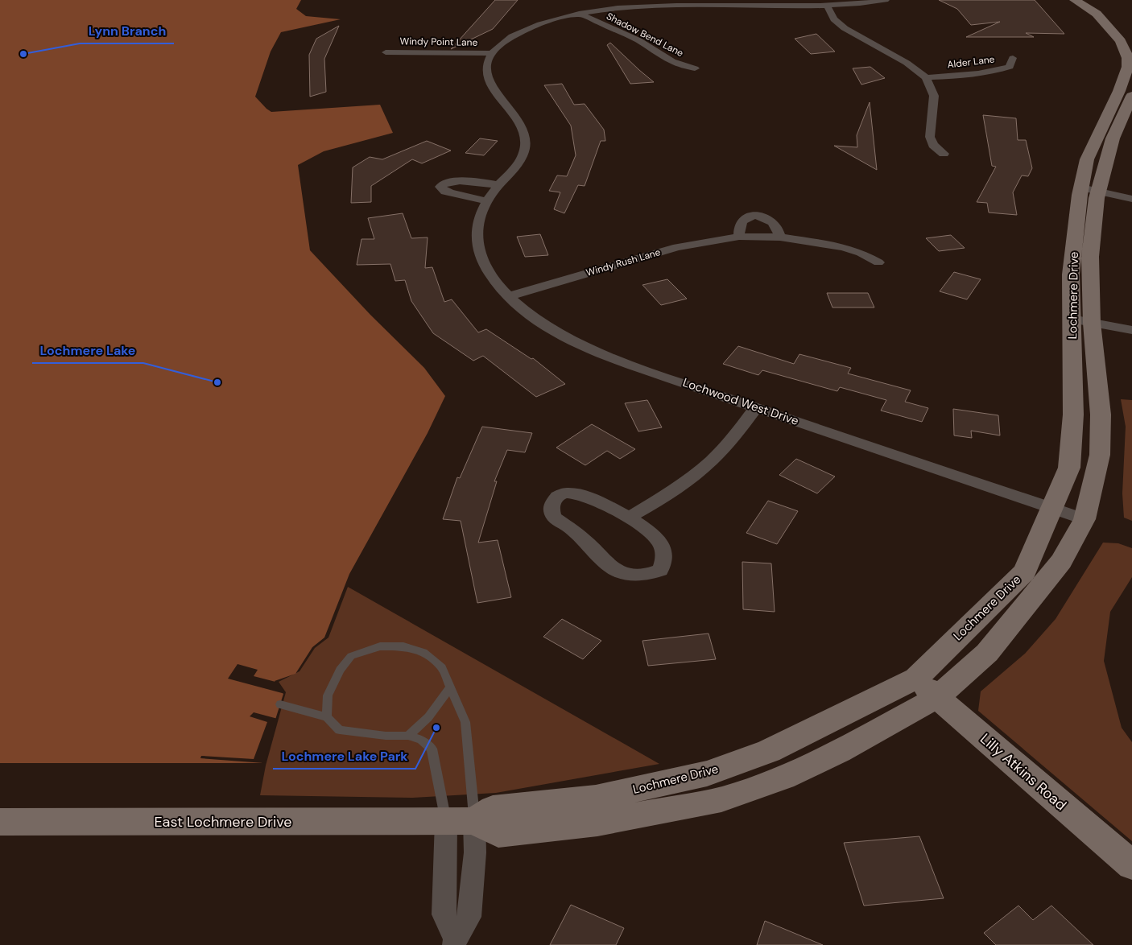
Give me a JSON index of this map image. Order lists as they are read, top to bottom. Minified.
{"streets":{"street":["Shadow Bend Lane","Windy Point Lane","Alder Lane","Windy Rush Lane","Lochmere Drive","Lochwood West Drive","Lilly Atkins Road","East Lochmere Drive"]},"crossings":[["Windy Point Lane","Lochwood West Drive"],["Windy Rush Lane","Lochwood West Drive"],["Lochmere Drive","Lochwood West Drive"],["Lochmere Drive","Lilly Atkins Road"],["Lochmere Drive","East Lochmere Drive"]],"places":["Lynn Branch","Lochmere Lake","Lochmere Lake Park"]}
